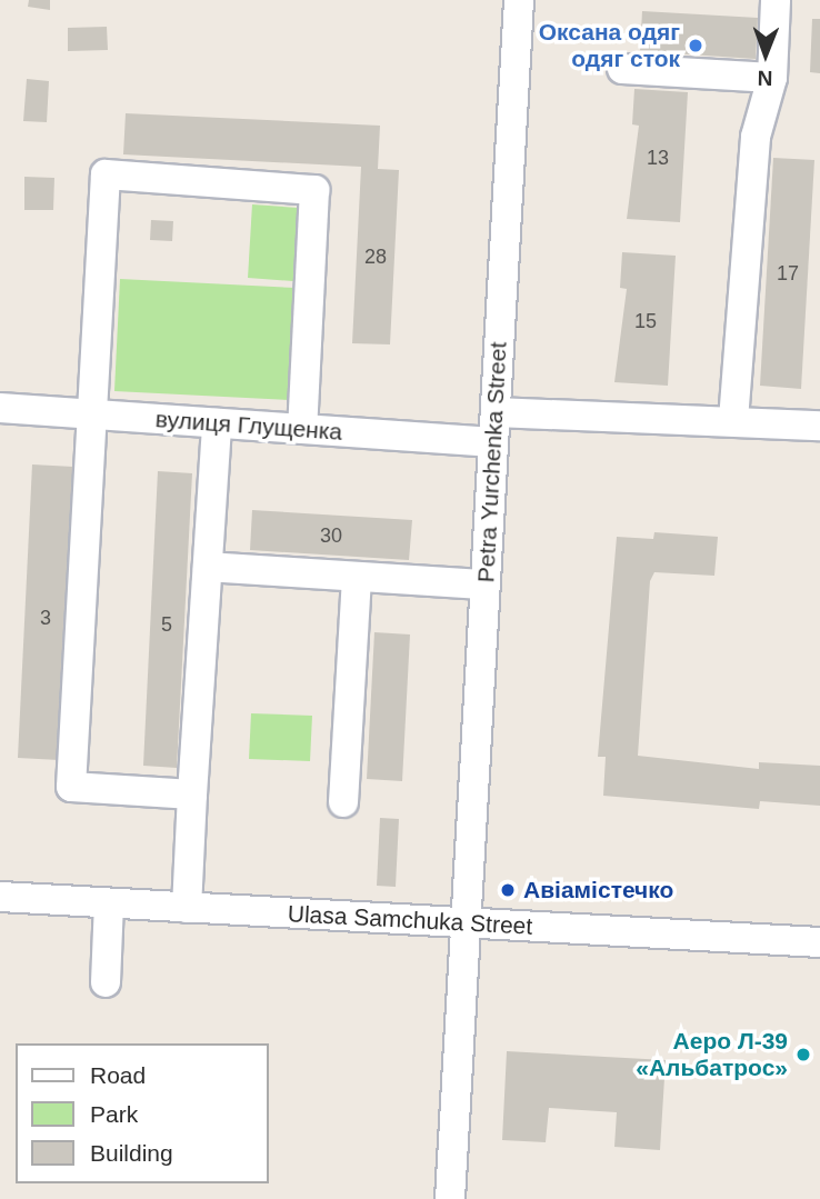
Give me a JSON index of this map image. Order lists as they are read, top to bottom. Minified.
{"streets":{"street":["вулиця Глущенка","Petra Yurchenka Street","Ulasa Samchuka Street"]},"crossings":[["вулиця Глущенка","Petra Yurchenka Street"],["Petra Yurchenka Street","Ulasa Samchuka Street"]],"places":["Оксана одяг одяг сток","Авіамістечко","Аеро Л-39 «Альбатрос»"],"house_numbers":["13","28","17","15","30","3","5"],"legend":["Road","Park","Building"],"north":"bottom"}
